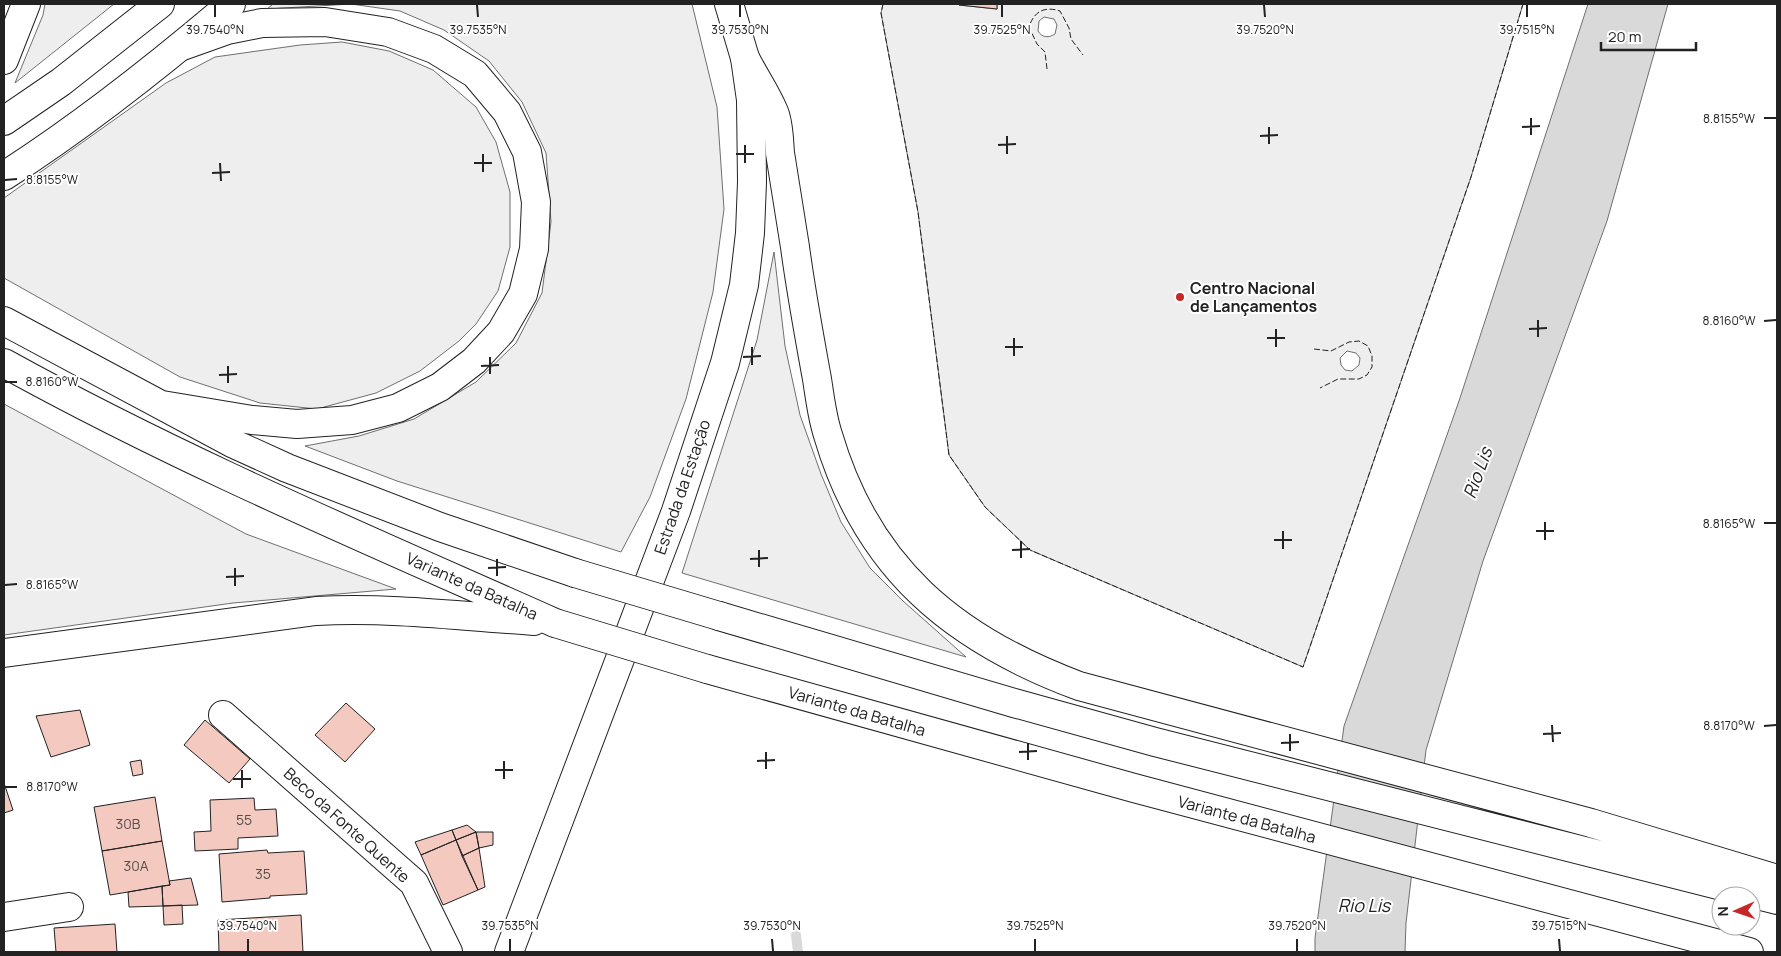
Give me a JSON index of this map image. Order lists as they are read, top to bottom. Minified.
{"streets":{"main road":["Estrada da Estação","Variante da Batalha","Beco da Fonte Quente"]},"water":["Rio Lis"],"places":["Centro Nacional de Lançamentos"],"house_numbers":["55","30B","30A","35"],"scale_bar":"20 m","north":"left","coordinates":["39.7540°N","39.7535°N","39.7530°N","39.7525°N","39.7520°N","39.7515°N","8.8155°W","8.8160°W","8.8165°W","8.8170°W"]}
